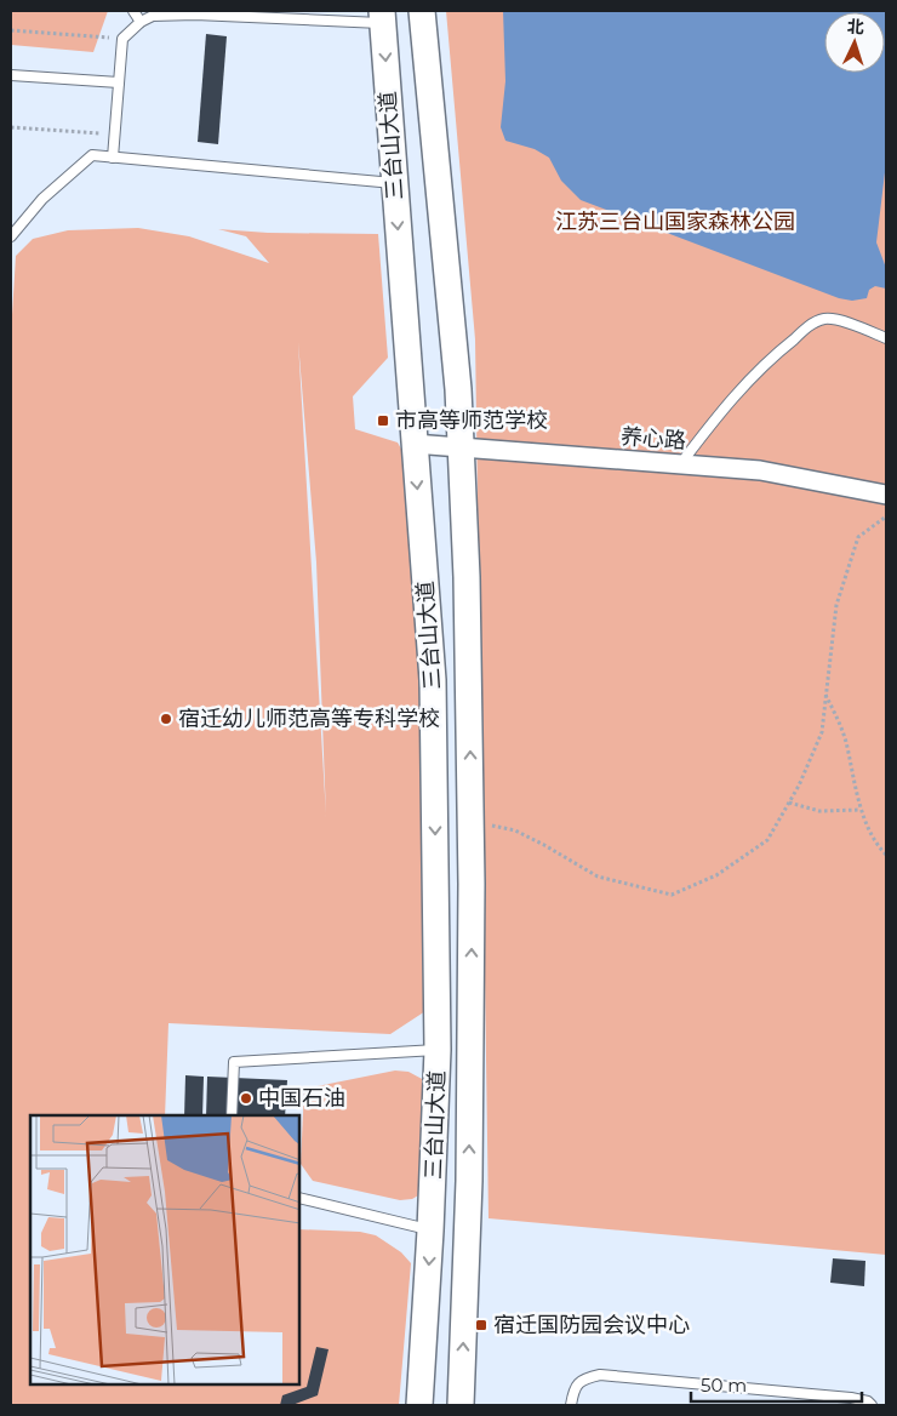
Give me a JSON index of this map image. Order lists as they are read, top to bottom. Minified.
{"streets":{"main road":["三台山大道"],"street":["养心路"]},"crossings":[["三台山大道","养心路"]],"parks":["江苏三台山国家森林公园"],"places":{"transit":["市高等师范学校","宿迁国防园会议中心"],"other":["宿迁幼儿师范高等专科学校","中国石油"]},"scale_bar":"50 m","north":"top"}
